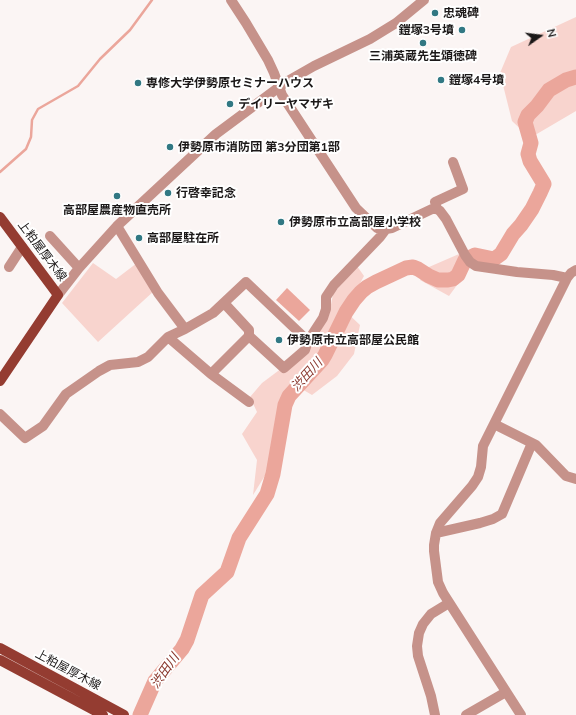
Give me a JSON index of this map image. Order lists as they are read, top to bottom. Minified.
{"streets":{"main road":["上粕屋厚木線"]},"water":["渋田川"],"places":["忠魂碑","鎧塚3号墳","三浦英蔵先生頌徳碑","鎧塚4号墳","専修大学伊勢原セミナーハウス","デイリーヤマザキ","伊勢原市消防団 第3分団第1部","行啓幸記念","高部屋農産物直売所","伊勢原市立高部屋小学校","高部屋駐在所","伊勢原市立高部屋公民館"],"north":"right"}
